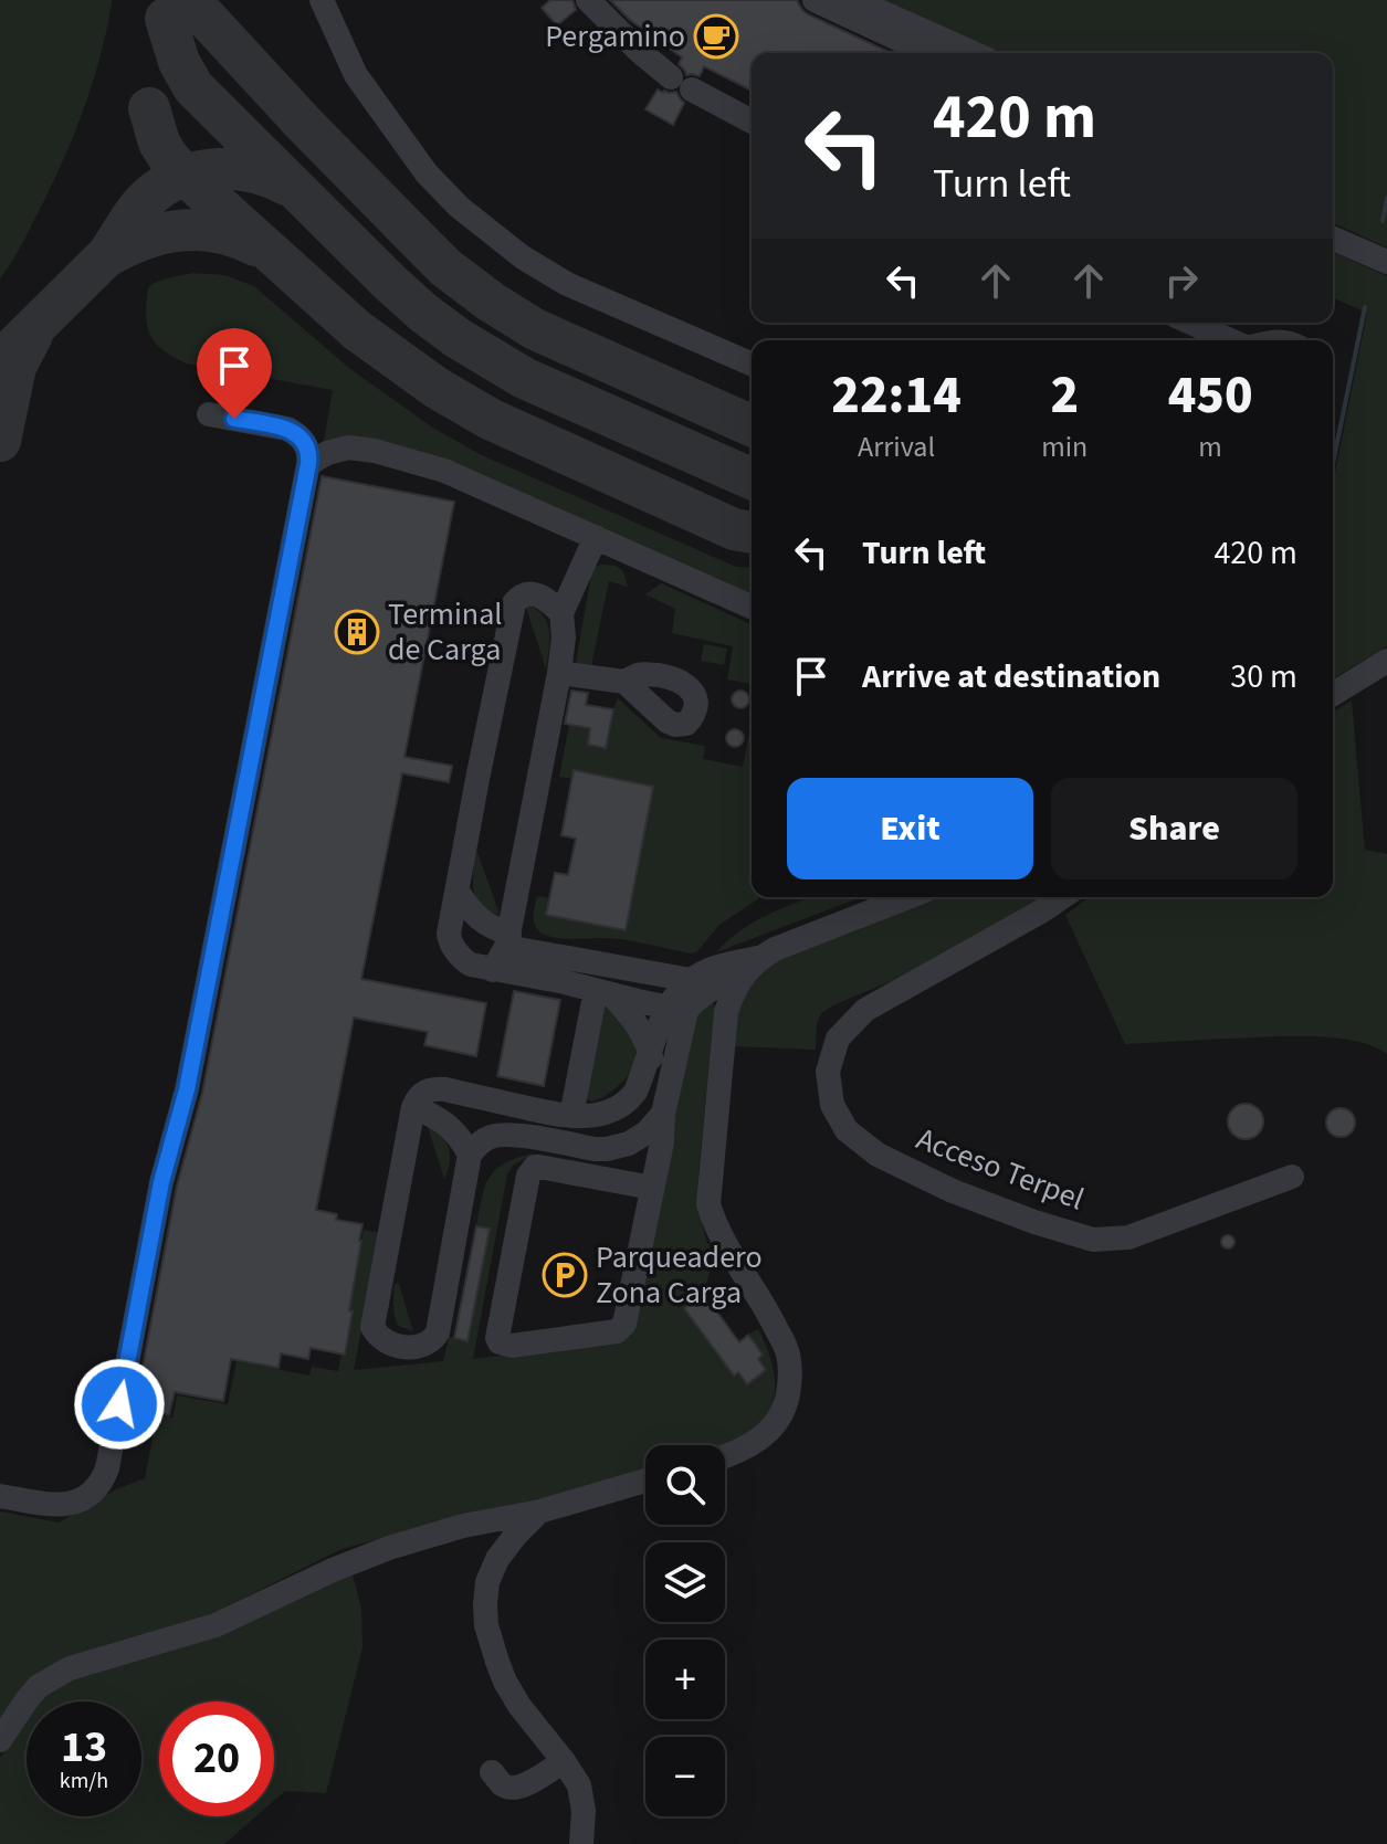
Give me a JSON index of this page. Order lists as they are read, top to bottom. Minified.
{"streets":{"street":["Acceso Terpel"]},"places":{"cafe":["Pergamino"],"building":["Terminal de Carga"],"parking":["Parqueadero Zona Carga"]},"page":{"turn":["420 m","Turn left"],"eta":["22:14","Arrival","2","min","450","m"],"list":[{"name":"Turn left","value":"420 m"},{"name":"Arrive at destination","value":"30 m"}],"buttons":["Exit","Share"],"map_buttons":["+","−"],"speed":"13 km/h","limit":"20"}}
